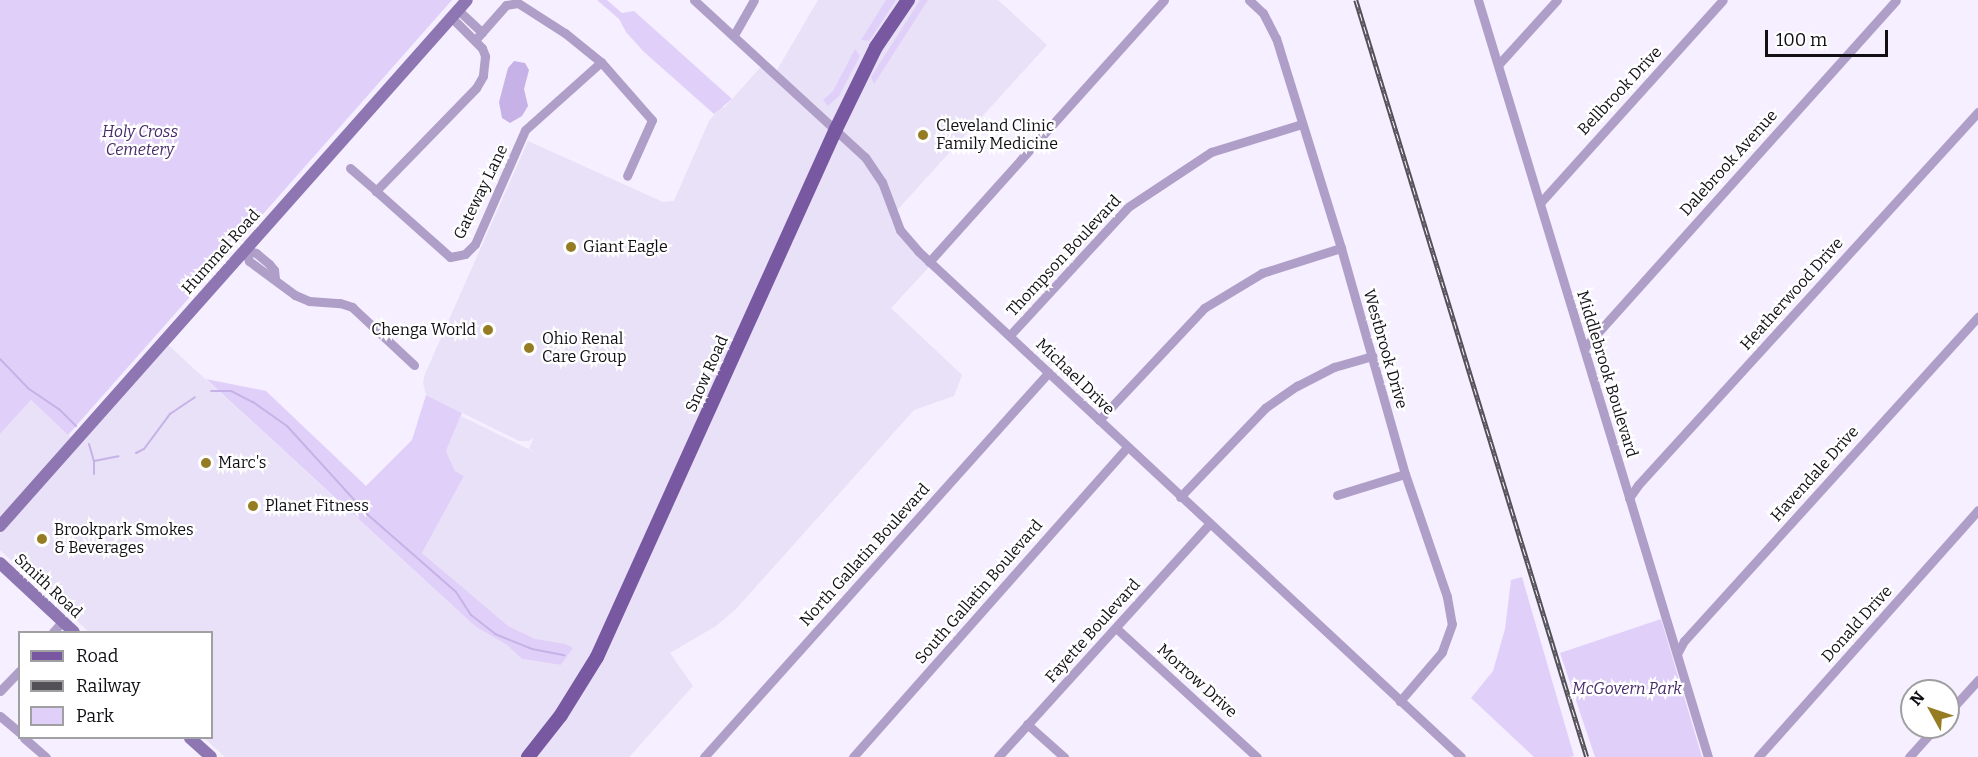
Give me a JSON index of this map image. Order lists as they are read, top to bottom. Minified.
{"streets":{"main road":["Snow Road"],"street":["Bellbrook Drive","Dalebrook Avenue","Gateway Lane","Hummel Road","Thompson Boulevard","Heatherwood Drive","Westbrook Drive","Middlebrook Boulevard","Michael Drive","Havendale Drive","North Gallatin Boulevard","Smith Road","South Gallatin Boulevard","Donald Drive","Fayette Boulevard","Morrow Drive"]},"crossings":[["Bellbrook Drive","Middlebrook Boulevard"],["Dalebrook Avenue","Middlebrook Boulevard"],["Thompson Boulevard","Westbrook Drive"],["Thompson Boulevard","Michael Drive"],["Heatherwood Drive","Middlebrook Boulevard"],["Westbrook Drive","Michael Drive"],["Snow Road","Michael Drive"],["Middlebrook Boulevard","Havendale Drive"],["Michael Drive","North Gallatin Boulevard"],["Michael Drive","South Gallatin Boulevard"],["Michael Drive","Fayette Boulevard"],["Fayette Boulevard","Morrow Drive"]],"parks":["Holy Cross Cemetery","McGovern Park"],"places":["Cleveland Clinic Family Medicine","Giant Eagle","Chenga World","Ohio Renal Care Group","Marc's","Planet Fitness","Brookpark Smokes & Beverages"],"legend":["Road","Railway","Park"],"scale_bar":"100 m","north":"top left"}
